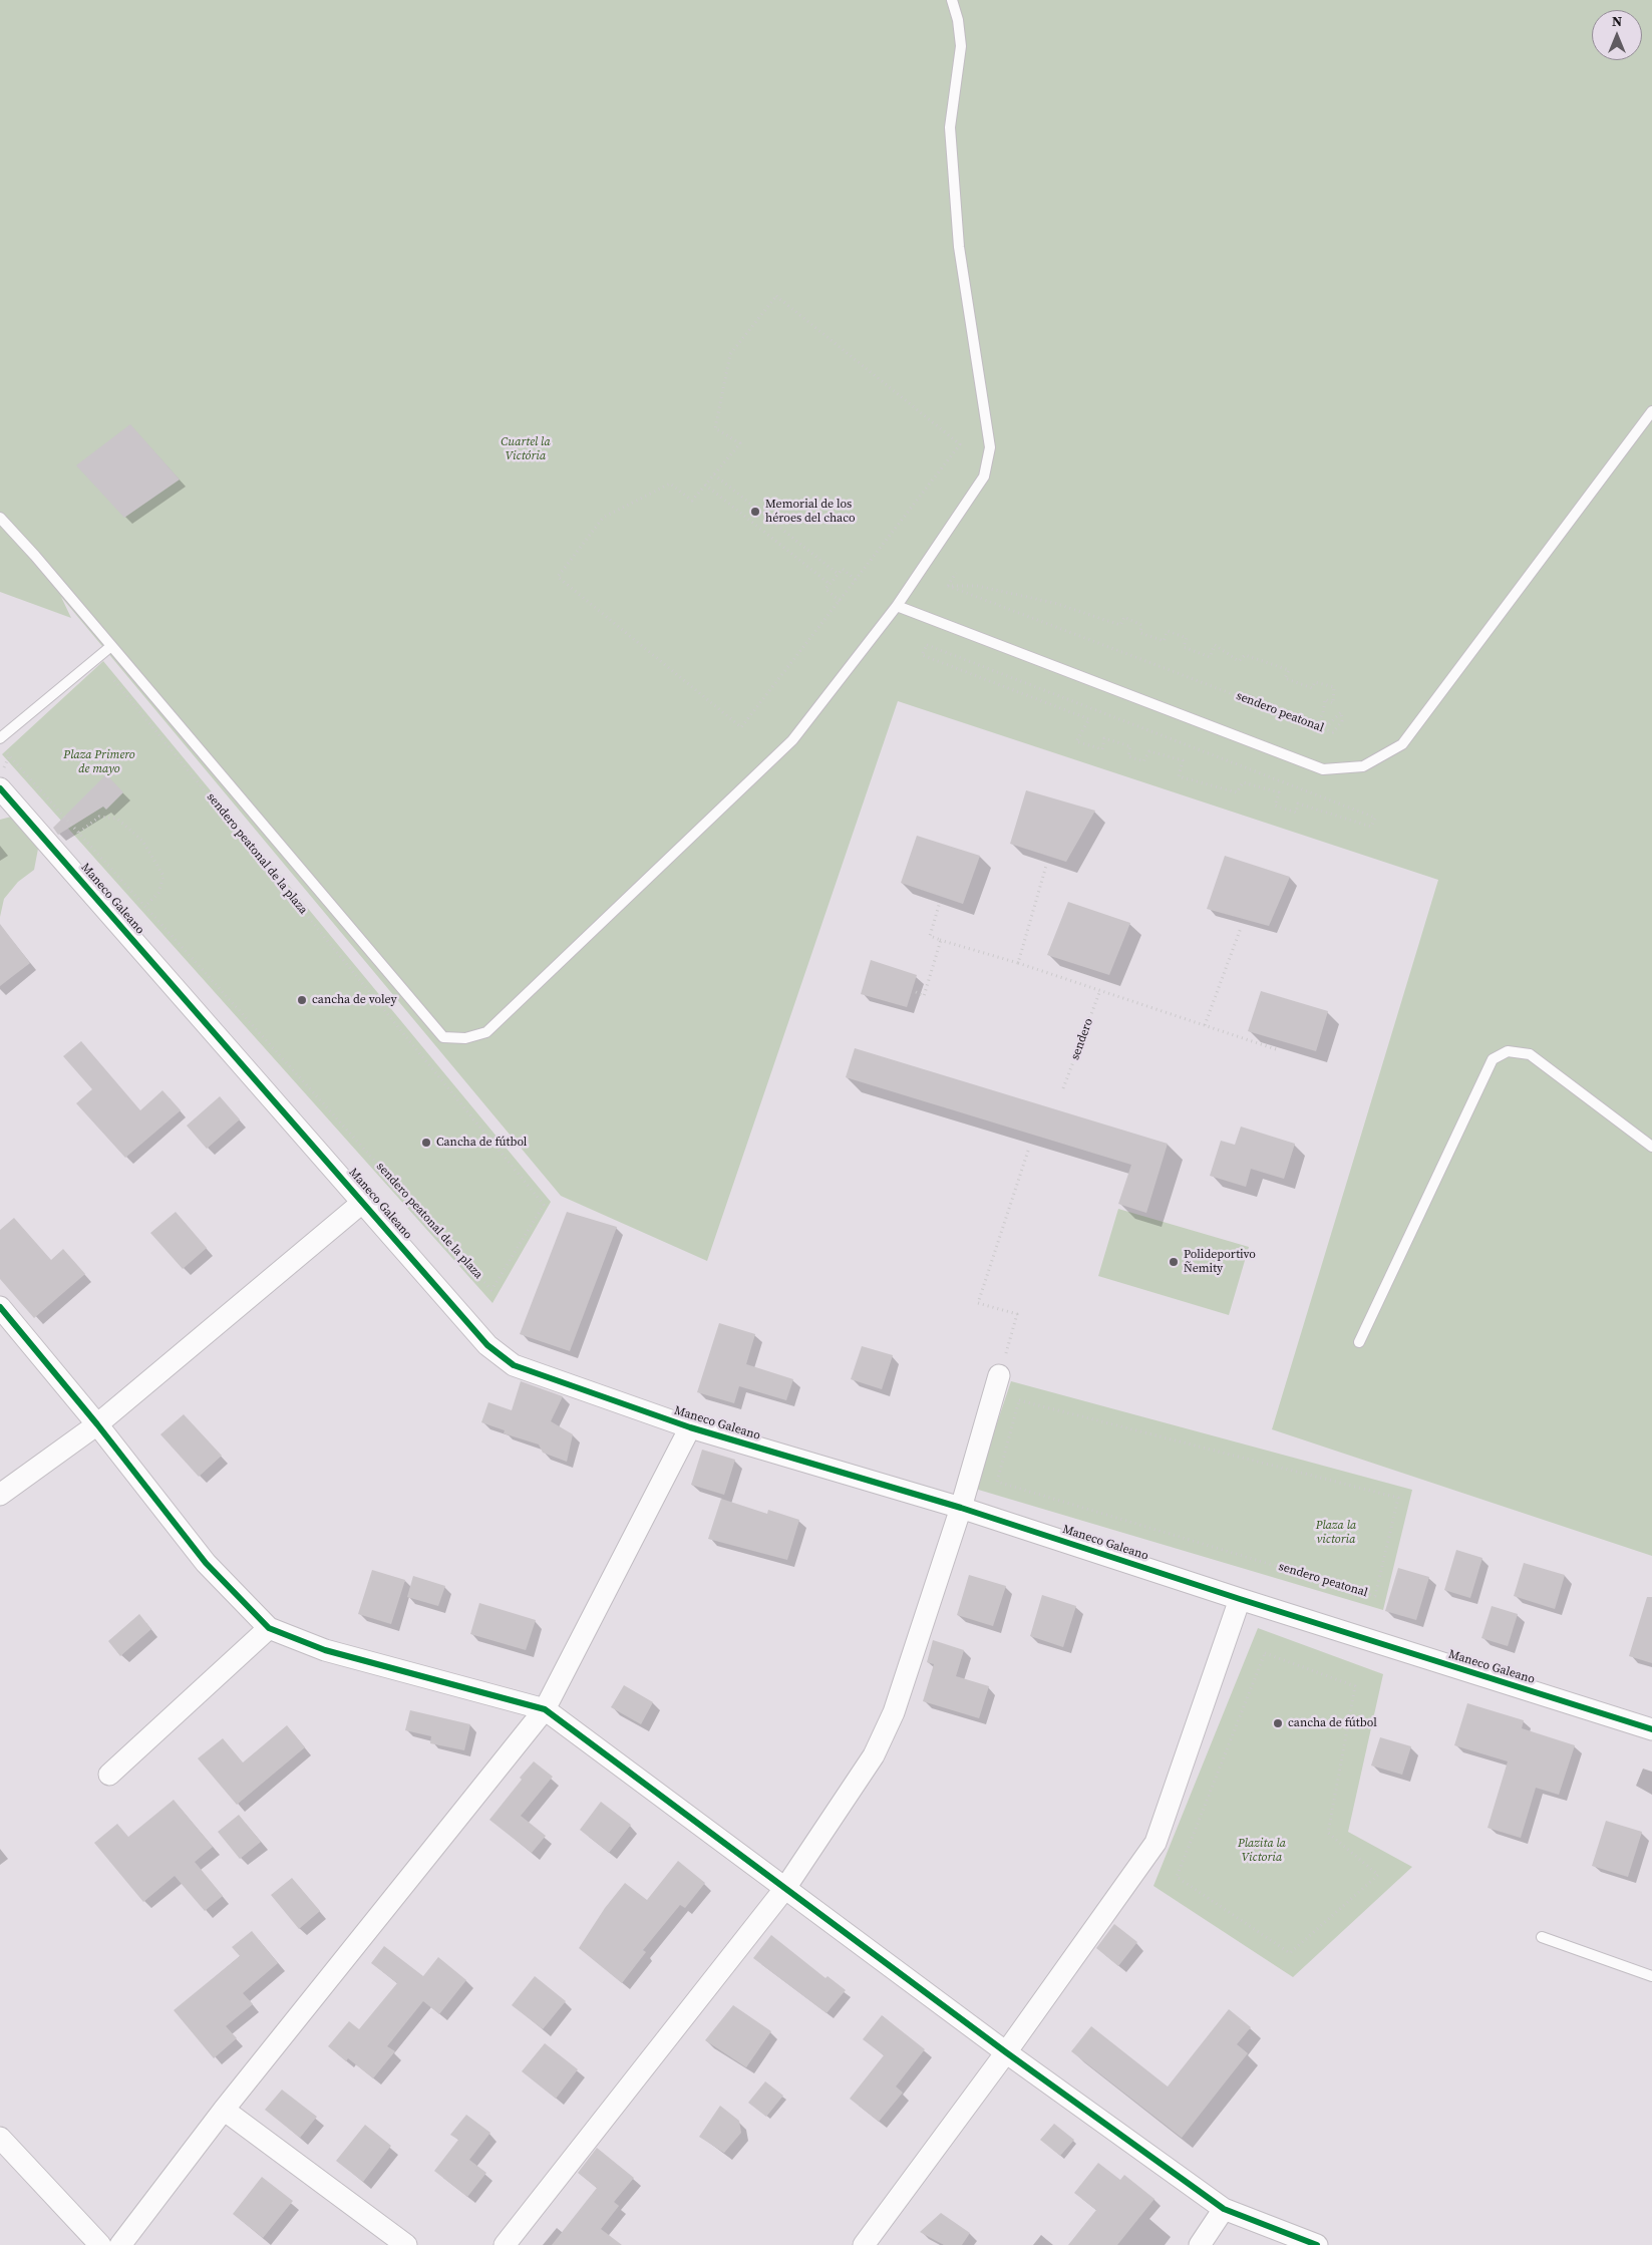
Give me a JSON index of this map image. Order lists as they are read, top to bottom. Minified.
{"streets":{"street":["Maneco Galeano"],"path":["sendero peatonal","sendero peatonal de la plaza","sendero"]},"parks":["Cuartel la Victória","Plaza Primero de mayo","Plaza la victoria","Plazita la Victoria"],"places":["Memorial de los héroes del chaco","cancha de voley","Cancha de fútbol","Polideportivo Ñemity","cancha de fútbol"],"north":"top"}
